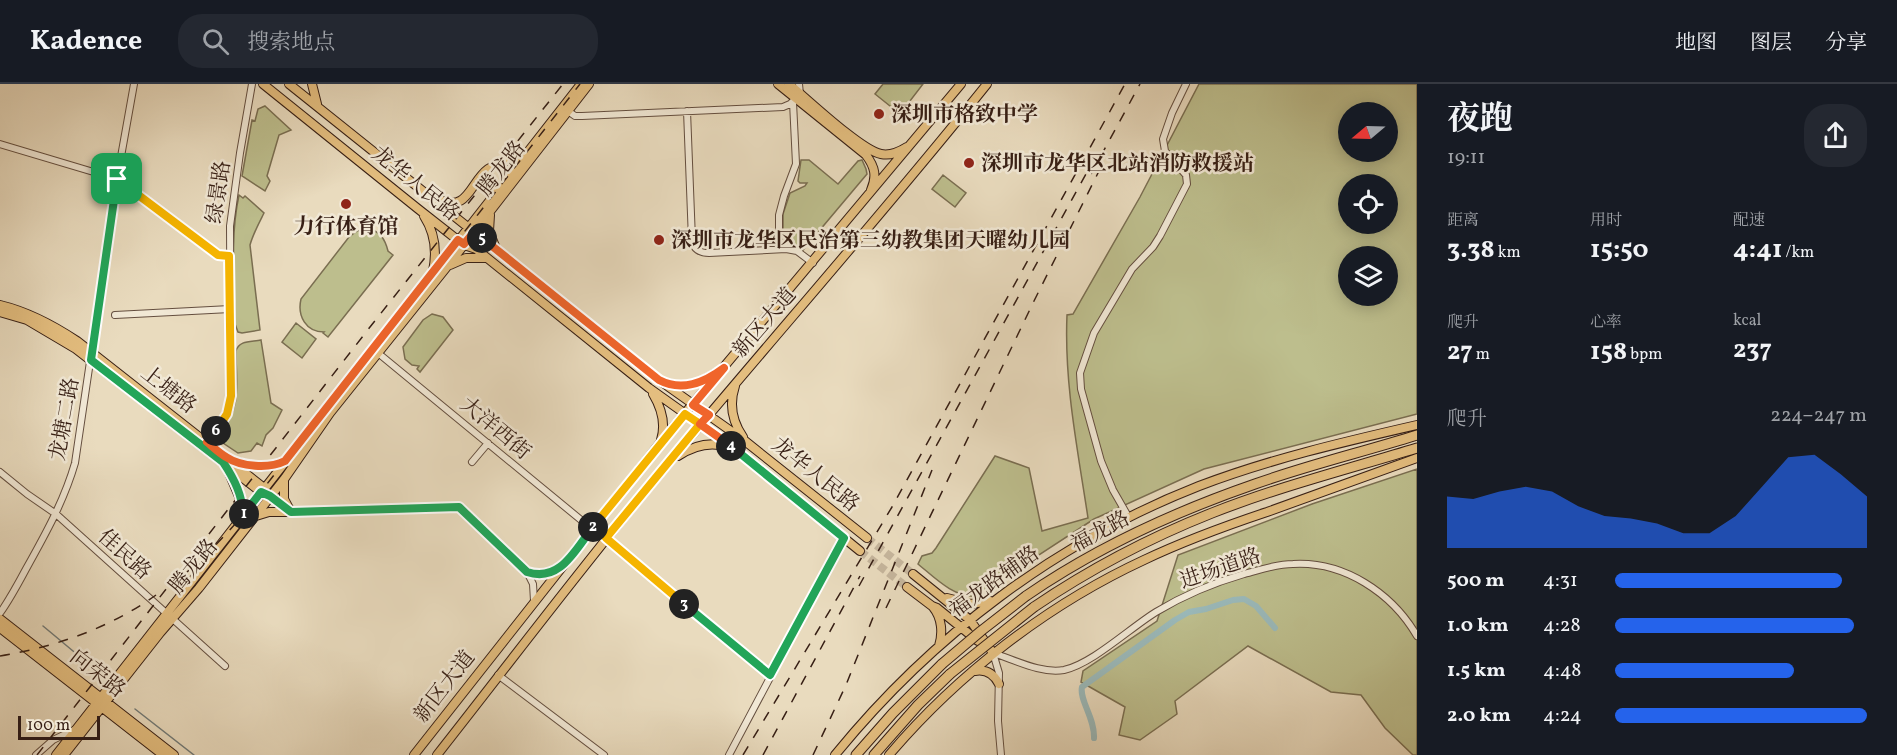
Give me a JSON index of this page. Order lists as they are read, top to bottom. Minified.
{"streets":{"highway":["福龙路"],"main road":["腾龙路","龙华人民路","新区大道","上塘路","福龙路辅路","向荣路"],"street":["绿景路","龙塘二路","大洋西街","佳民路","进场道路"]},"crossings":[["腾龙路","龙华人民路"],["腾龙路","上塘路"],["腾龙路","大洋西街"],["腾龙路","佳民路"],["腾龙路","向荣路"],["龙华人民路","新区大道"],["绿景路","上塘路"],["新区大道","大洋西街"],["上塘路","龙塘二路"],["龙塘二路","佳民路"]],"places":["深圳市格致中学","深圳市龙华区北站消防救援站","力行体育馆","深圳市龙华区民治第三幼教集团天曜幼儿园"],"scale_bar":"100 m","north":"left","page":{"header":"Kadence","search":"搜索地点","nav":["地图","图层","分享"],"heading":["夜跑","19:11"],"stats":[["距离","3.38 km"],["用时","15:50"],["配速","4:41 /km"],["爬升","27 m"],["心率","158 bpm"],["kcal","237"]],"pins":["5","6","4","1","2","3"],"chart":["爬升","224–247 m"],"list":[{"name":"500 m","note":"4:31"},{"name":"1.0 km","note":"4:28"},{"name":"1.5 km","note":"4:48"},{"name":"2.0 km","note":"4:24"}],"scale":"100 m"}}
